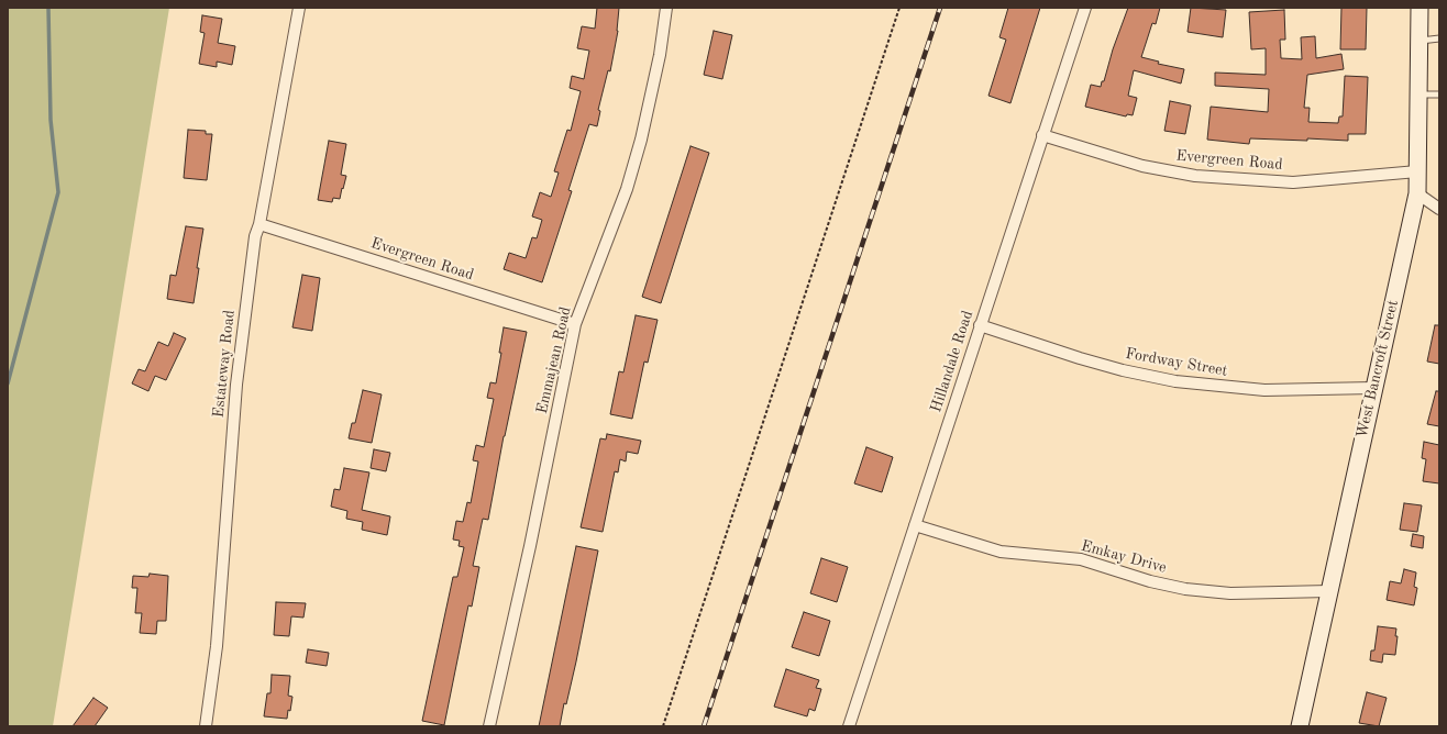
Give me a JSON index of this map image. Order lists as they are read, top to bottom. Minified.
{"streets":{"main road":["West Bancroft Street"],"street":["Evergreen Road","Emmajean Road","Hillandale Road","Fordway Street","Estateway Road","Emkay Drive"]},"crossings":[["Evergreen Road","Emmajean Road"],["Evergreen Road","Hillandale Road"],["Evergreen Road","Estateway Road"],["Evergreen Road","West Bancroft Street"],["Hillandale Road","Fordway Street"],["Hillandale Road","Emkay Drive"],["Fordway Street","West Bancroft Street"],["West Bancroft Street","Emkay Drive"]]}
